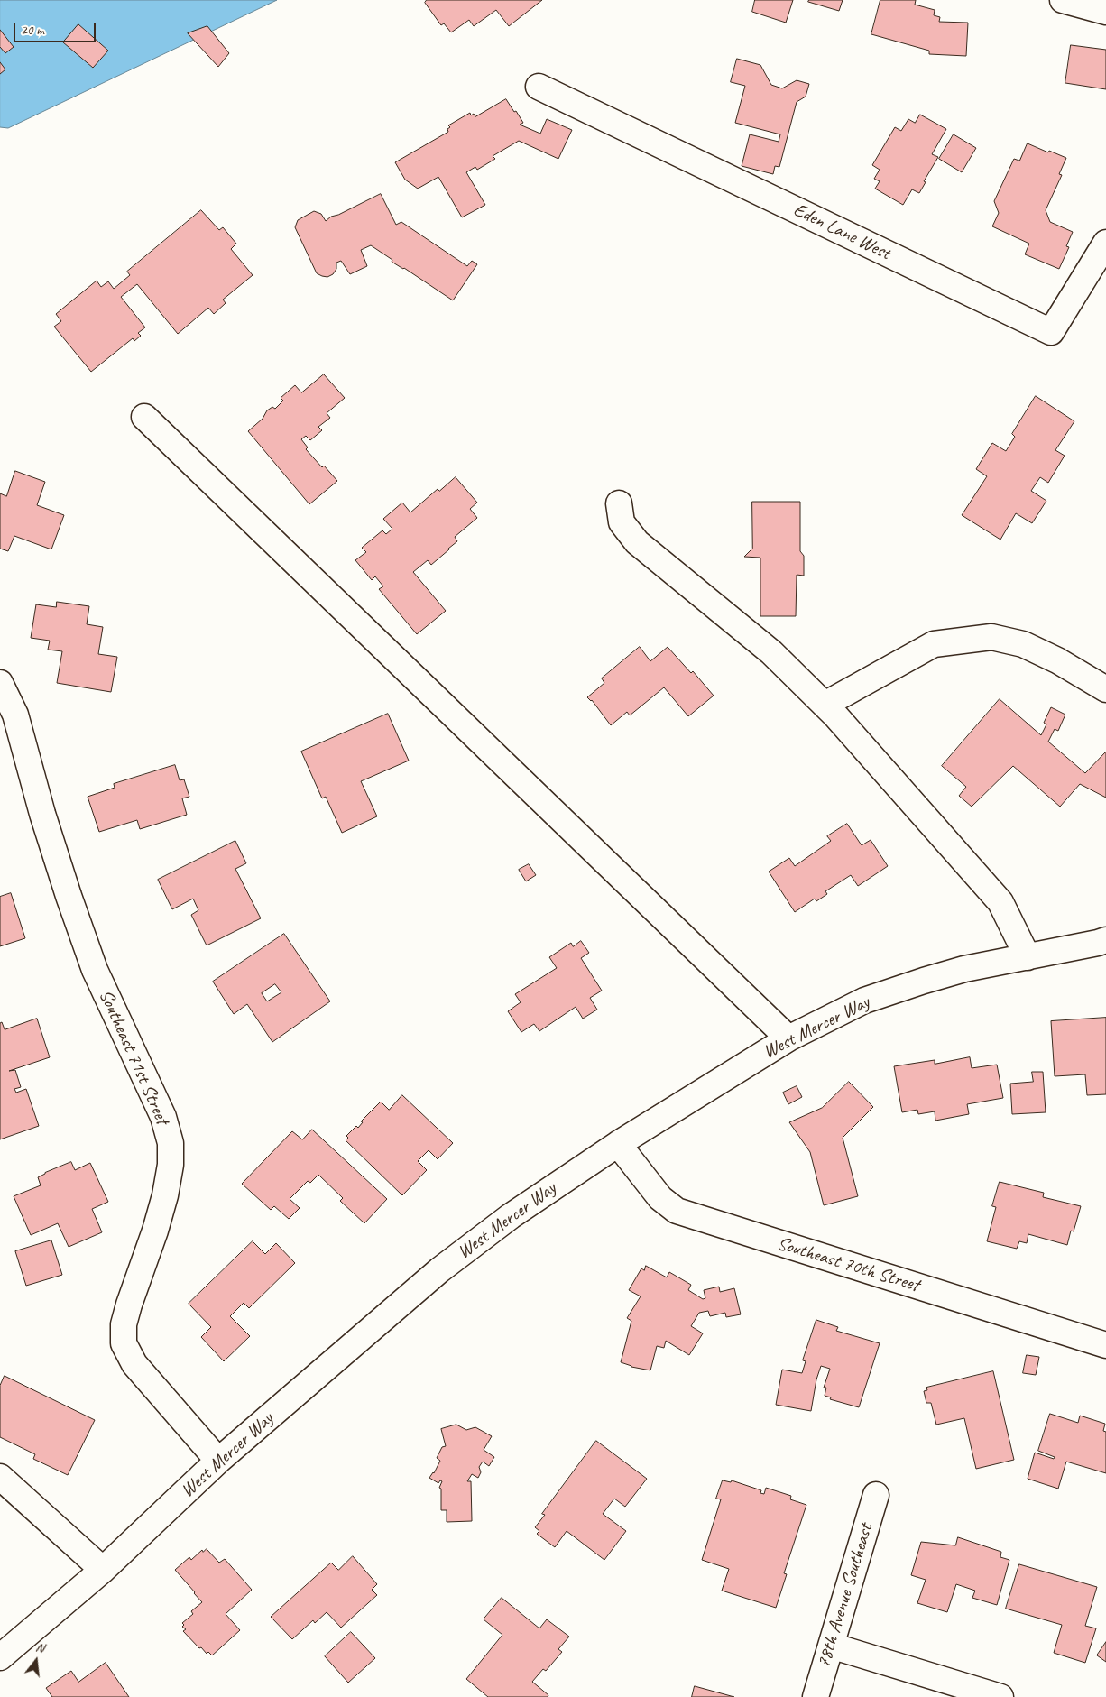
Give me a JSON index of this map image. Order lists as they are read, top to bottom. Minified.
{"streets":{"street":["Eden Lane West","West Mercer Way","Southeast 71st Street","Southeast 70th Street","78th Avenue Southeast"]},"crossings":[["West Mercer Way","Southeast 71st Street"],["West Mercer Way","Southeast 70th Street"]],"scale_bar":"20 m","north":"top"}
